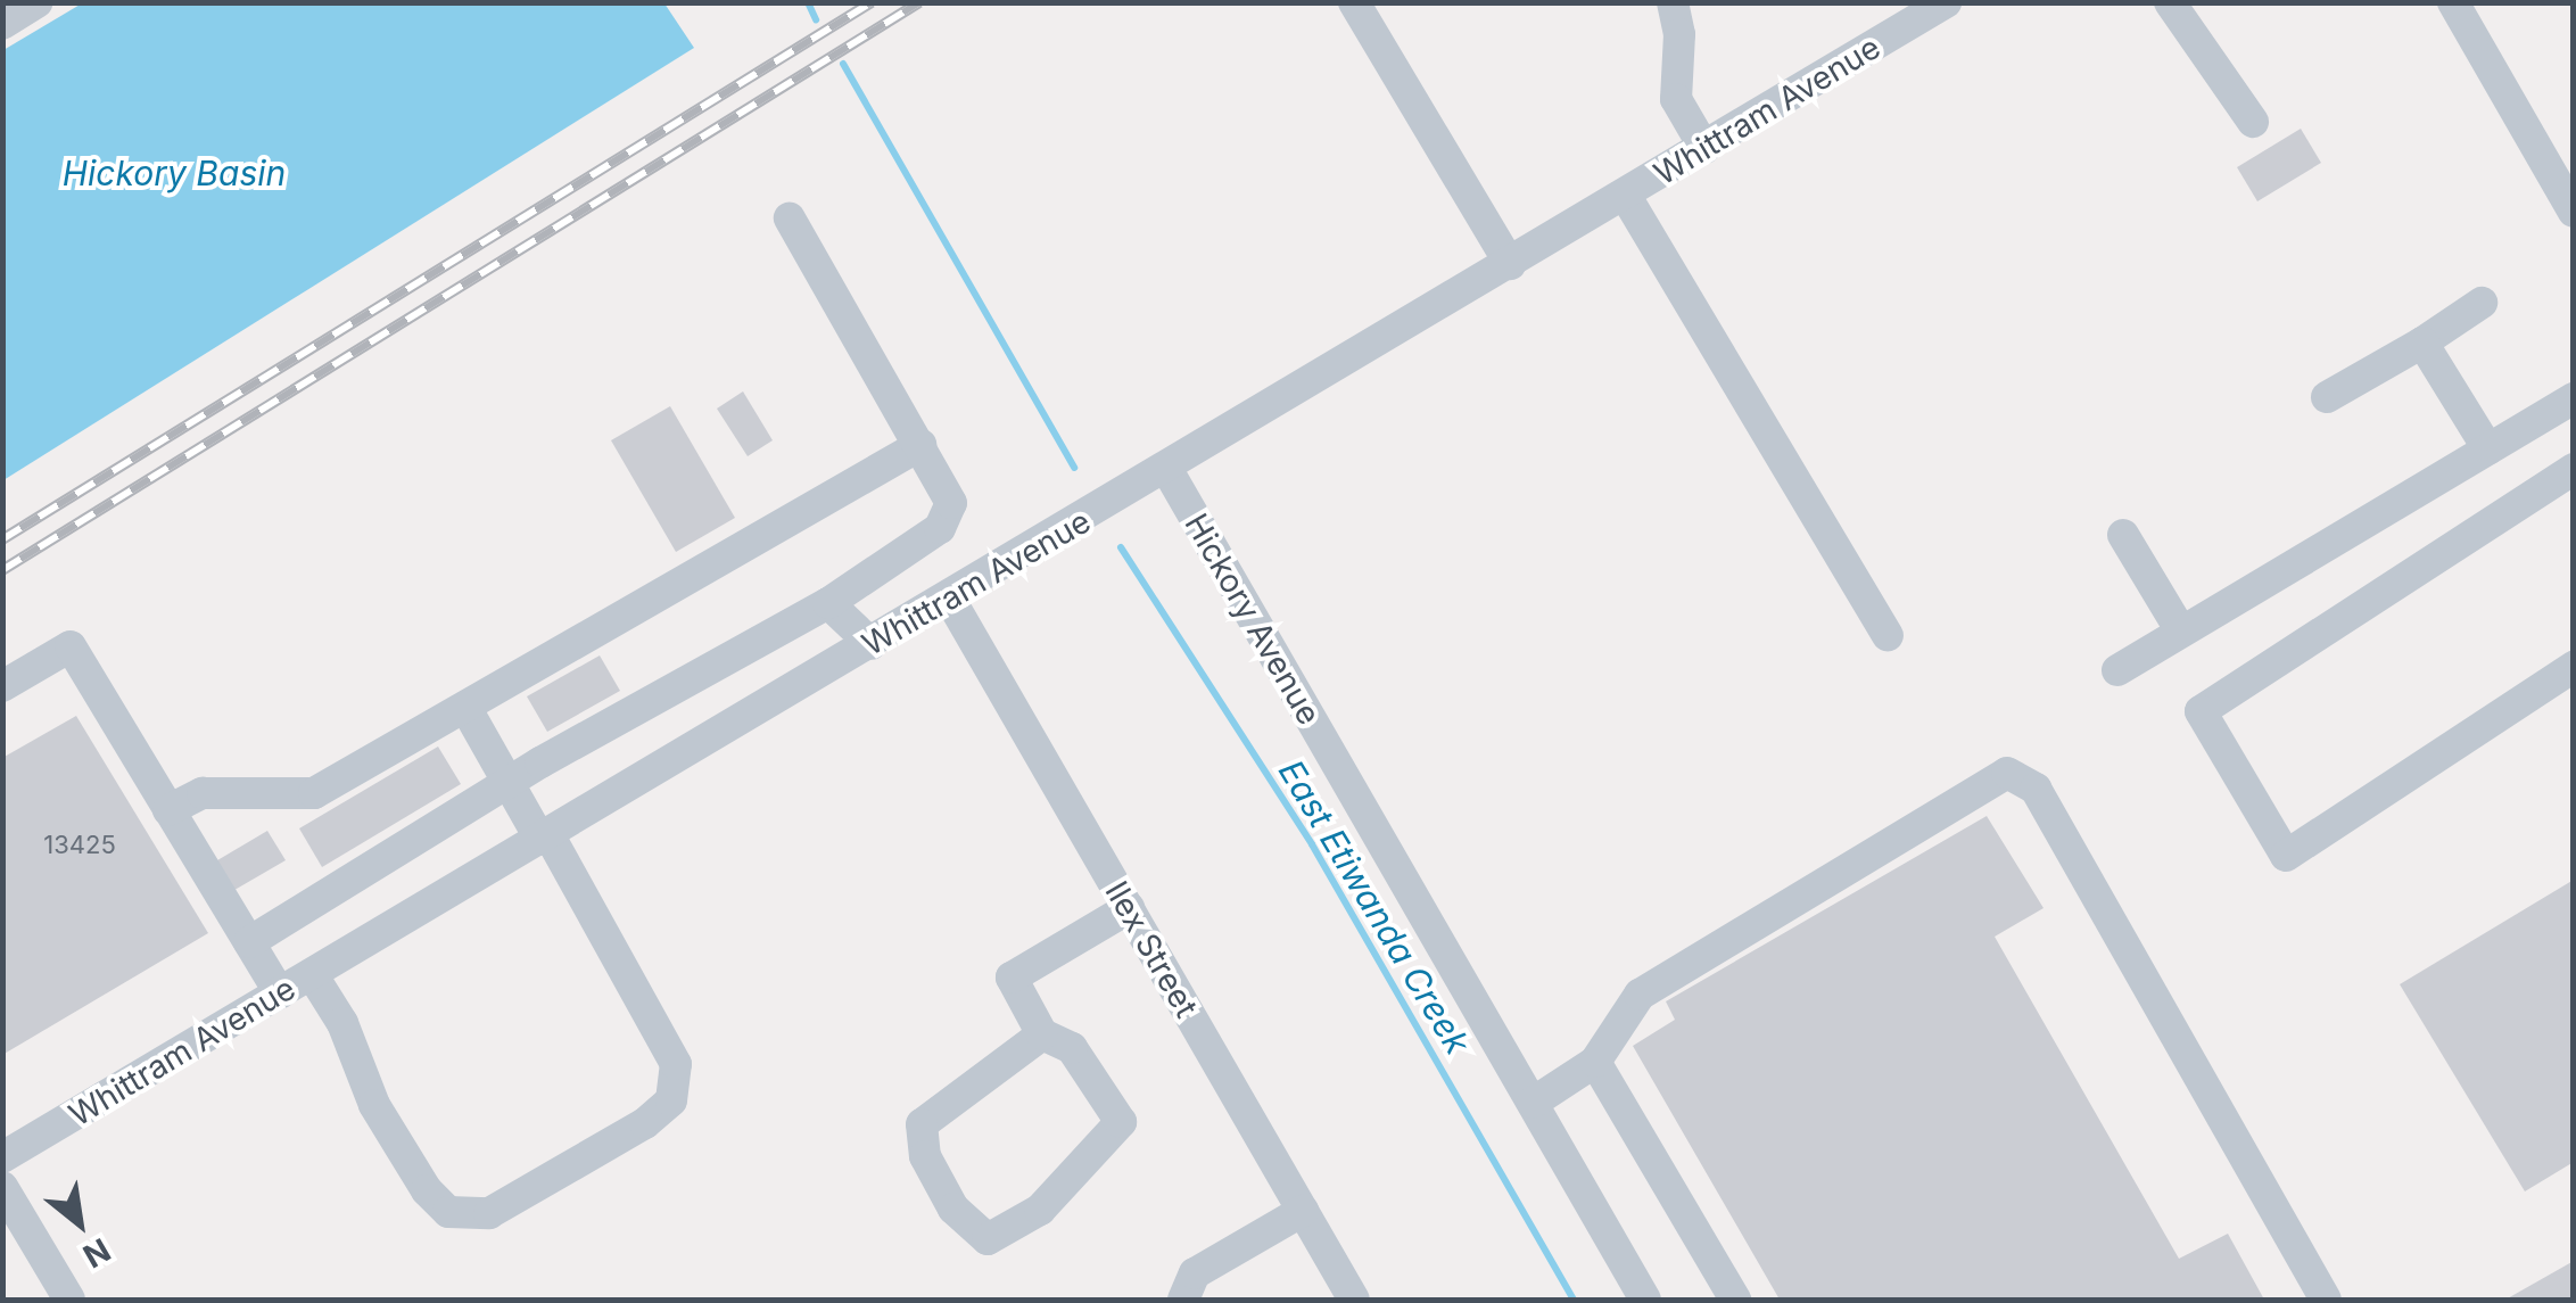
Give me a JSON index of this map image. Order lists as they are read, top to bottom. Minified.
{"streets":{"street":["Whittram Avenue","Hickory Avenue","Ilex Street"]},"crossings":[["Whittram Avenue","Hickory Avenue"],["Whittram Avenue","Ilex Street"]],"water":["Hickory Basin","East Etiwanda Creek"],"house_numbers":["13425"],"north":"bottom right"}
